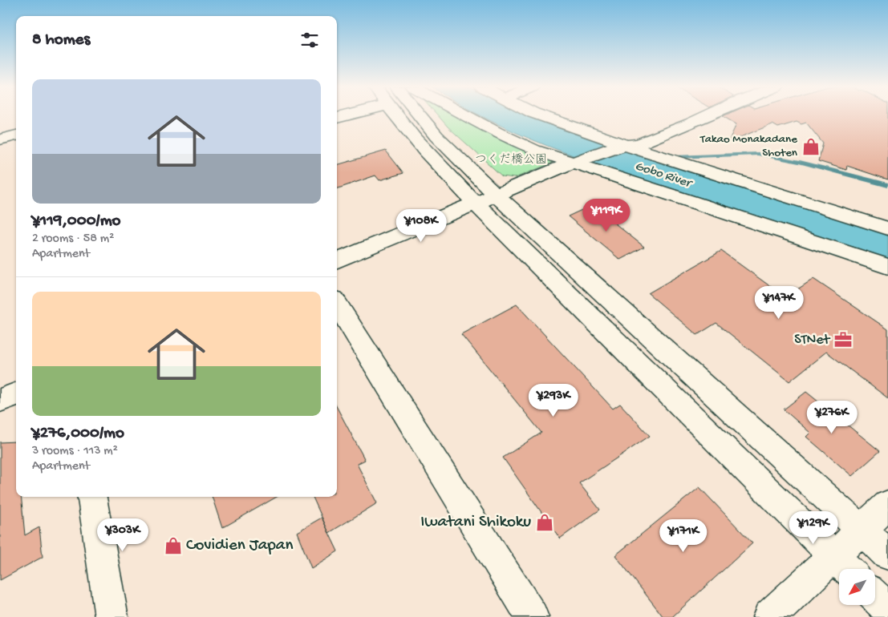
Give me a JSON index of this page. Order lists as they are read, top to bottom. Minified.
{"water":["Gobo River"],"parks":["つくだ橋公園"],"places":{"shop":["Takao Monakadane Shoten","Iwatani Shikoku","Covidien Japan"],"office":["STNet"]},"north":"bottom left","page":{"heading":"8 homes","list":[{"name":"¥119,000/mo","note":"2 rooms · 58 m² · Apartment"},{"name":"¥276,000/mo","note":"3 rooms · 113 m² · Apartment"}],"price":["¥119K","¥108K","¥147K","¥293K","¥276K","¥129K","¥303K","¥171K"]}}
